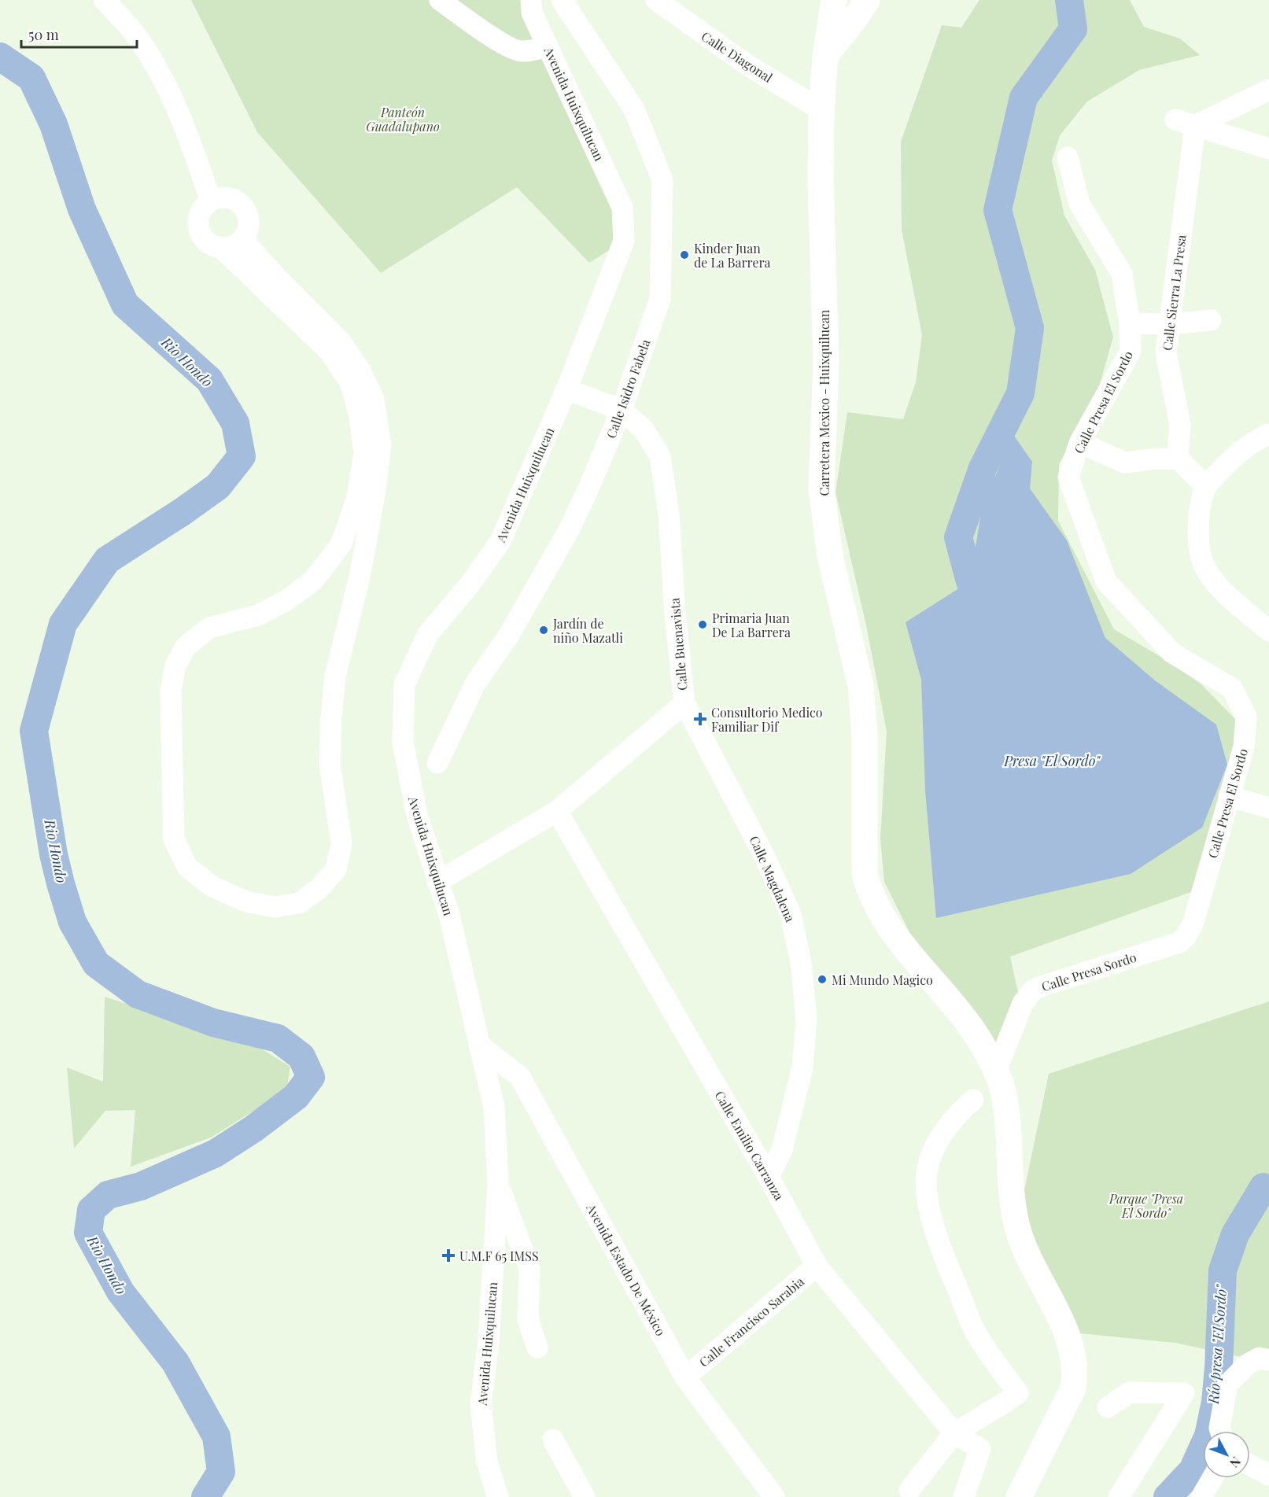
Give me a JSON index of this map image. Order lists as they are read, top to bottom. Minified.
{"streets":{"main road":["Carretera Mexico - Huixquilucan"],"street":["Calle Diagonal","Avenida Huixquilucan","Calle Sierra La Presa","Calle Isidro Fabela","Calle Presa El Sordo","Calle Buenavista","Calle Magdalena","Calle Presa Sordo","Calle Emilio Carranza","Avenida Estado De México","Calle Francisco Sarabia"]},"crossings":[["Calle Diagonal","Carretera Mexico - Huixquilucan"],["Avenida Huixquilucan","Calle Buenavista"],["Avenida Huixquilucan","Avenida Estado De México"],["Calle Isidro Fabela","Calle Buenavista"],["Calle Presa El Sordo","Calle Presa Sordo"],["Carretera Mexico - Huixquilucan","Calle Presa Sordo"],["Calle Buenavista","Calle Magdalena"],["Calle Buenavista","Calle Emilio Carranza"],["Calle Magdalena","Calle Emilio Carranza"],["Calle Emilio Carranza","Calle Francisco Sarabia"],["Avenida Estado De México","Calle Francisco Sarabia"]],"water":["Rio Hondo","Presa \"El Sordo\"","Río presa \"El Sordo\""],"parks":["Panteón Guadalupano","Parque \"Presa El Sordo\""],"places":{"other":["Kinder Juan de La Barrera","Primaria Juan De La Barrera","Jardín de niño Mazatli","Mi Mundo Magico"],"health":["Consultorio Medico Familiar Dif","U.M.F 65 IMSS"]},"scale_bar":"50 m","north":"bottom right"}
